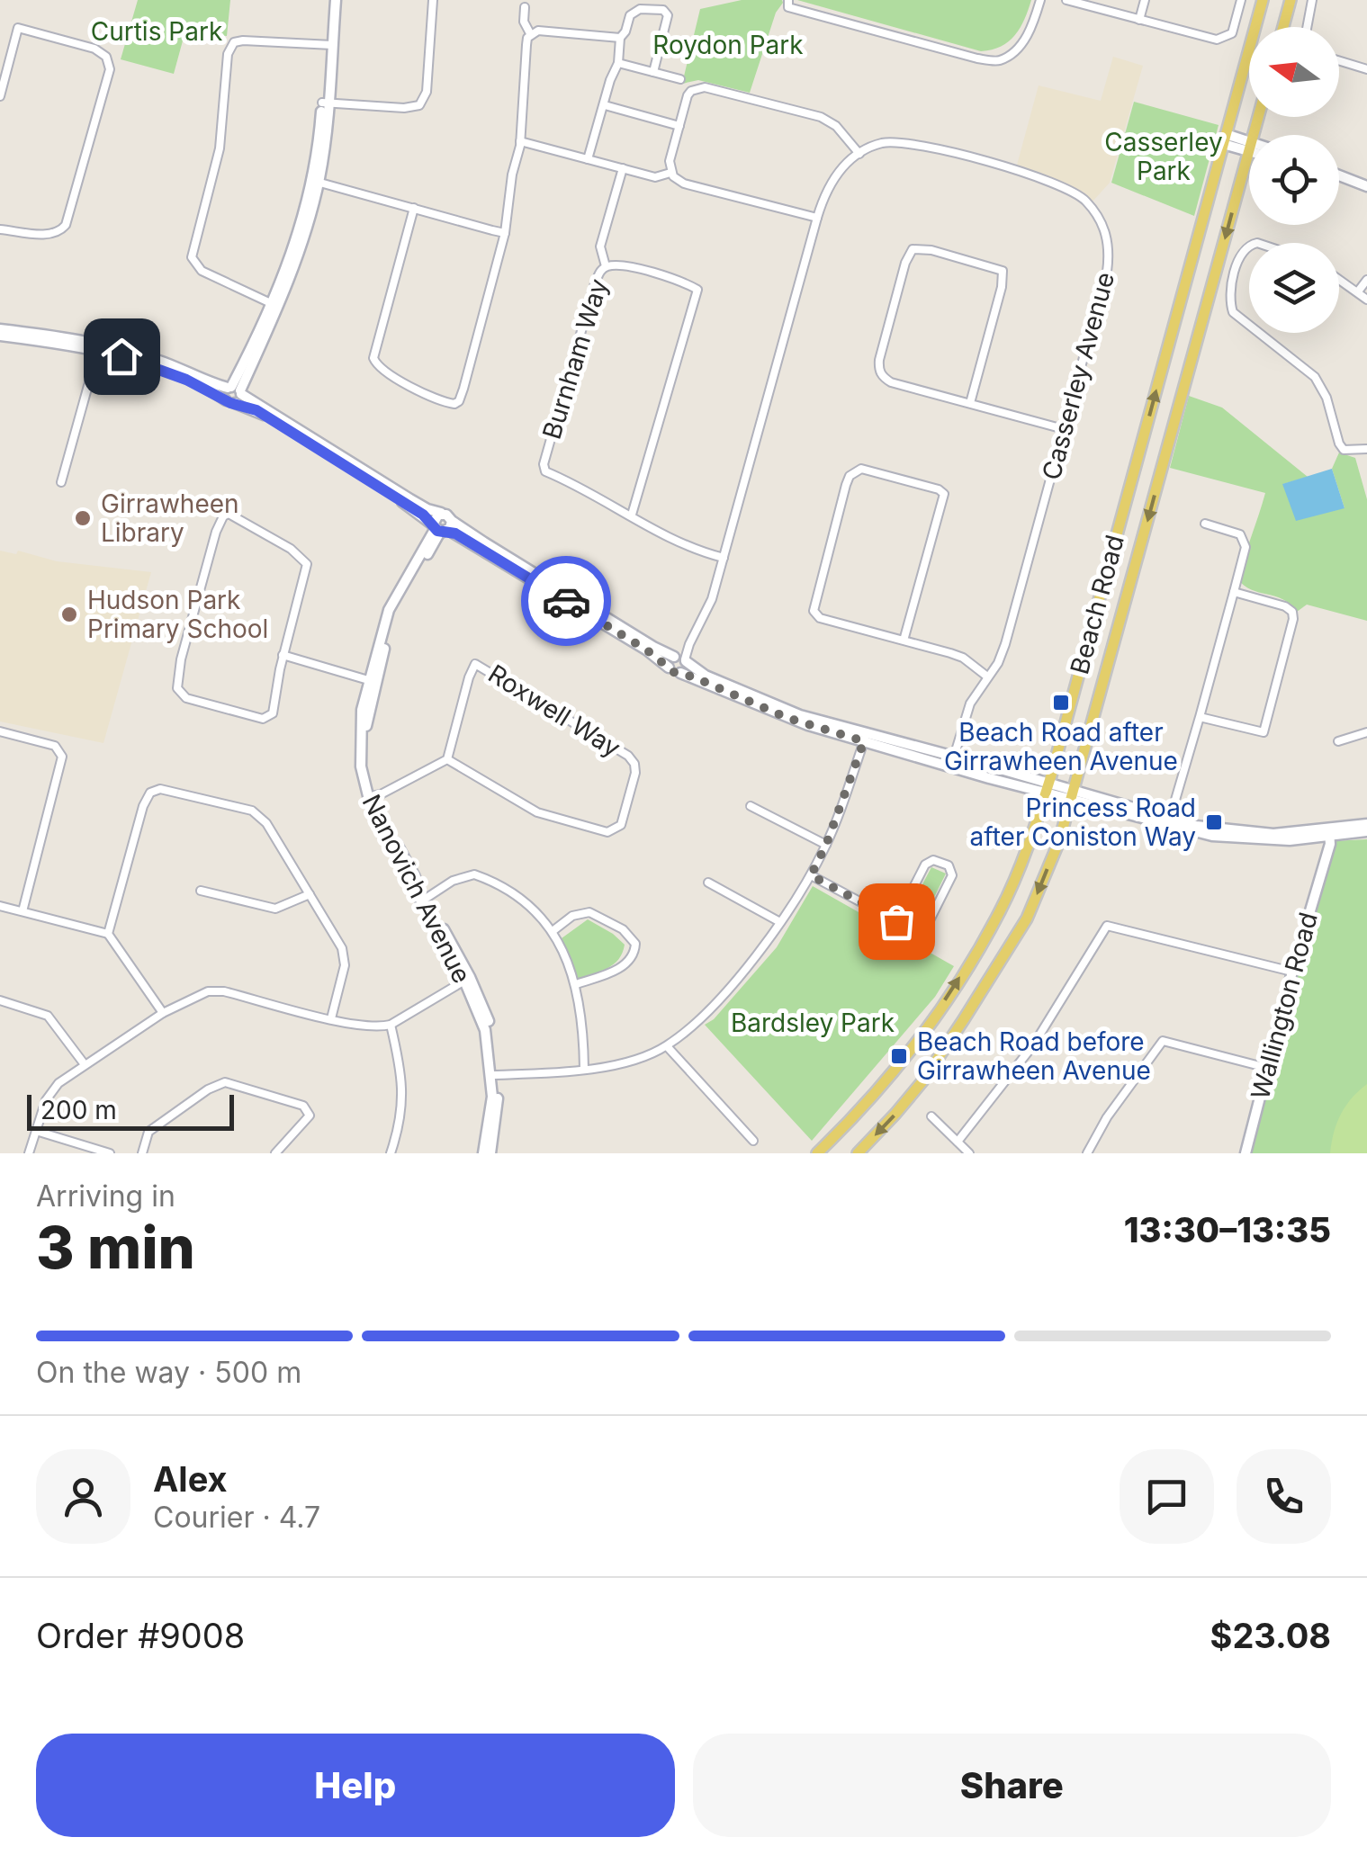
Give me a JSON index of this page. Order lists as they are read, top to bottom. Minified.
{"streets":{"main road":["Beach Road","Nanovich Avenue","Wallington Road"],"street":["Burnham Way","Casserley Avenue","Roxwell Way"]},"parks":["Curtis Park","Roydon Park","Casserley Park","Bardsley Park"],"places":{"other":["Girrawheen Library","Hudson Park Primary School"],"transit":["Beach Road after Girrawheen Avenue","Princess Road after Coniston Way","Beach Road before Girrawheen Avenue"]},"scale_bar":"200 m","north":"left","page":{"scale":"200 m","heading":["3 min","Arriving in","13:30–13:35"],"panel":["Alex","Courier · 4.7","Order #9008","$23.08"],"bar":"On the way · 500 m","buttons":["Help","Share"]}}
